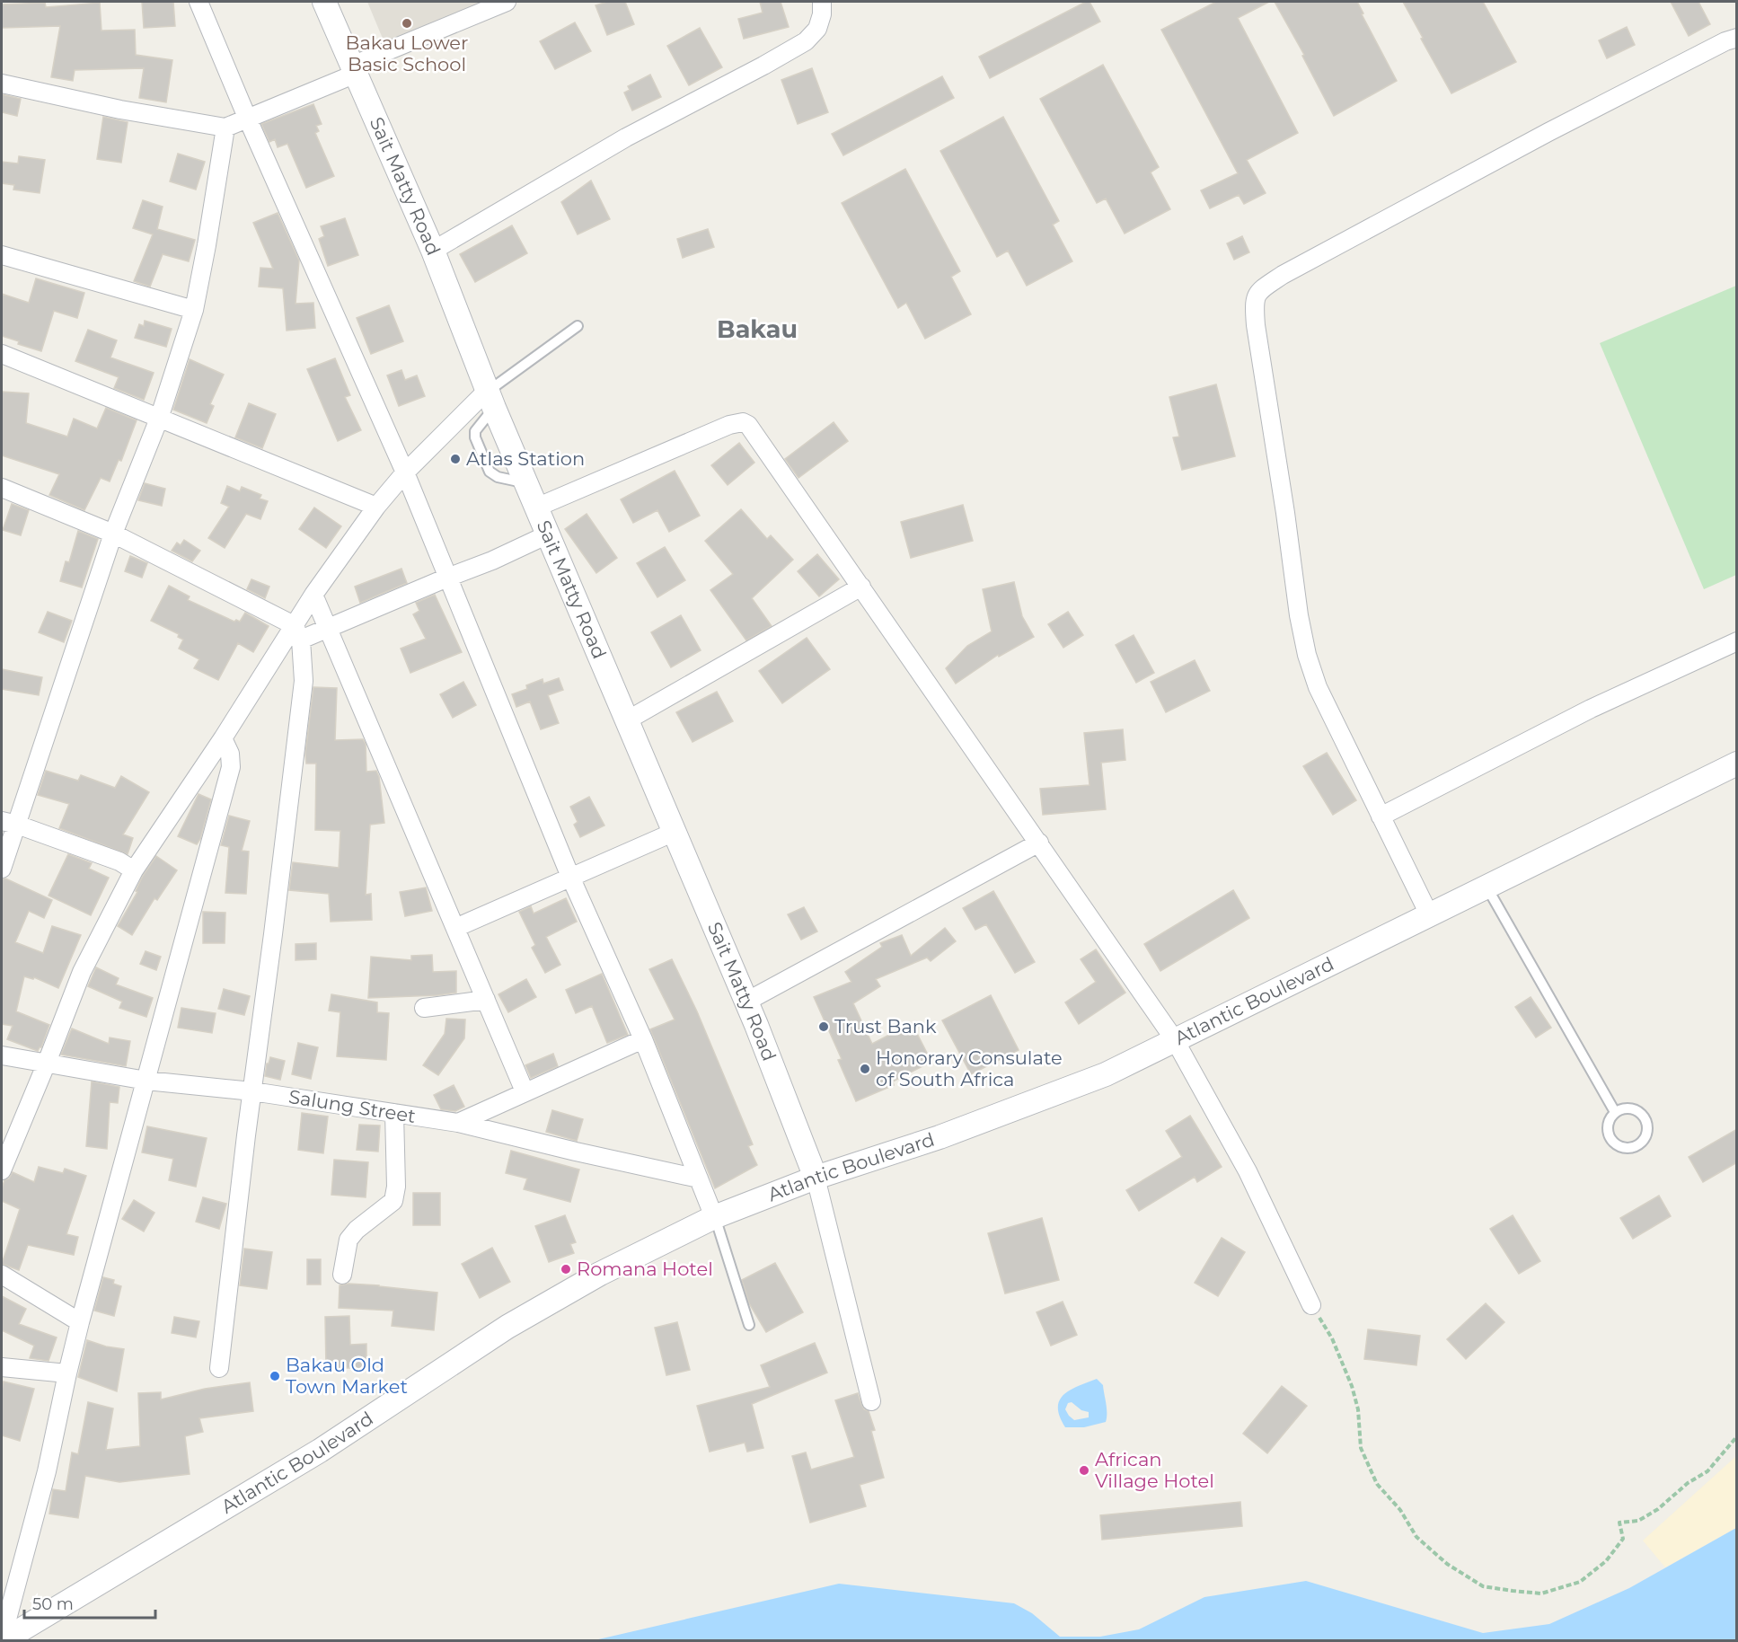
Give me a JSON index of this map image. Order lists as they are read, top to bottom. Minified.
{"streets":{"street":["Sait Matty Road","Atlantic Boulevard","Salung Street"]},"crossings":[["Sait Matty Road","Atlantic Boulevard"]],"districts":["Bakau"],"places":["Bakau Lower Basic School","Atlas Station","Trust Bank","Honorary Consulate of South Africa","Romana Hotel","Bakau Old Town Market","African Village Hotel"],"scale_bar":"50 m"}
